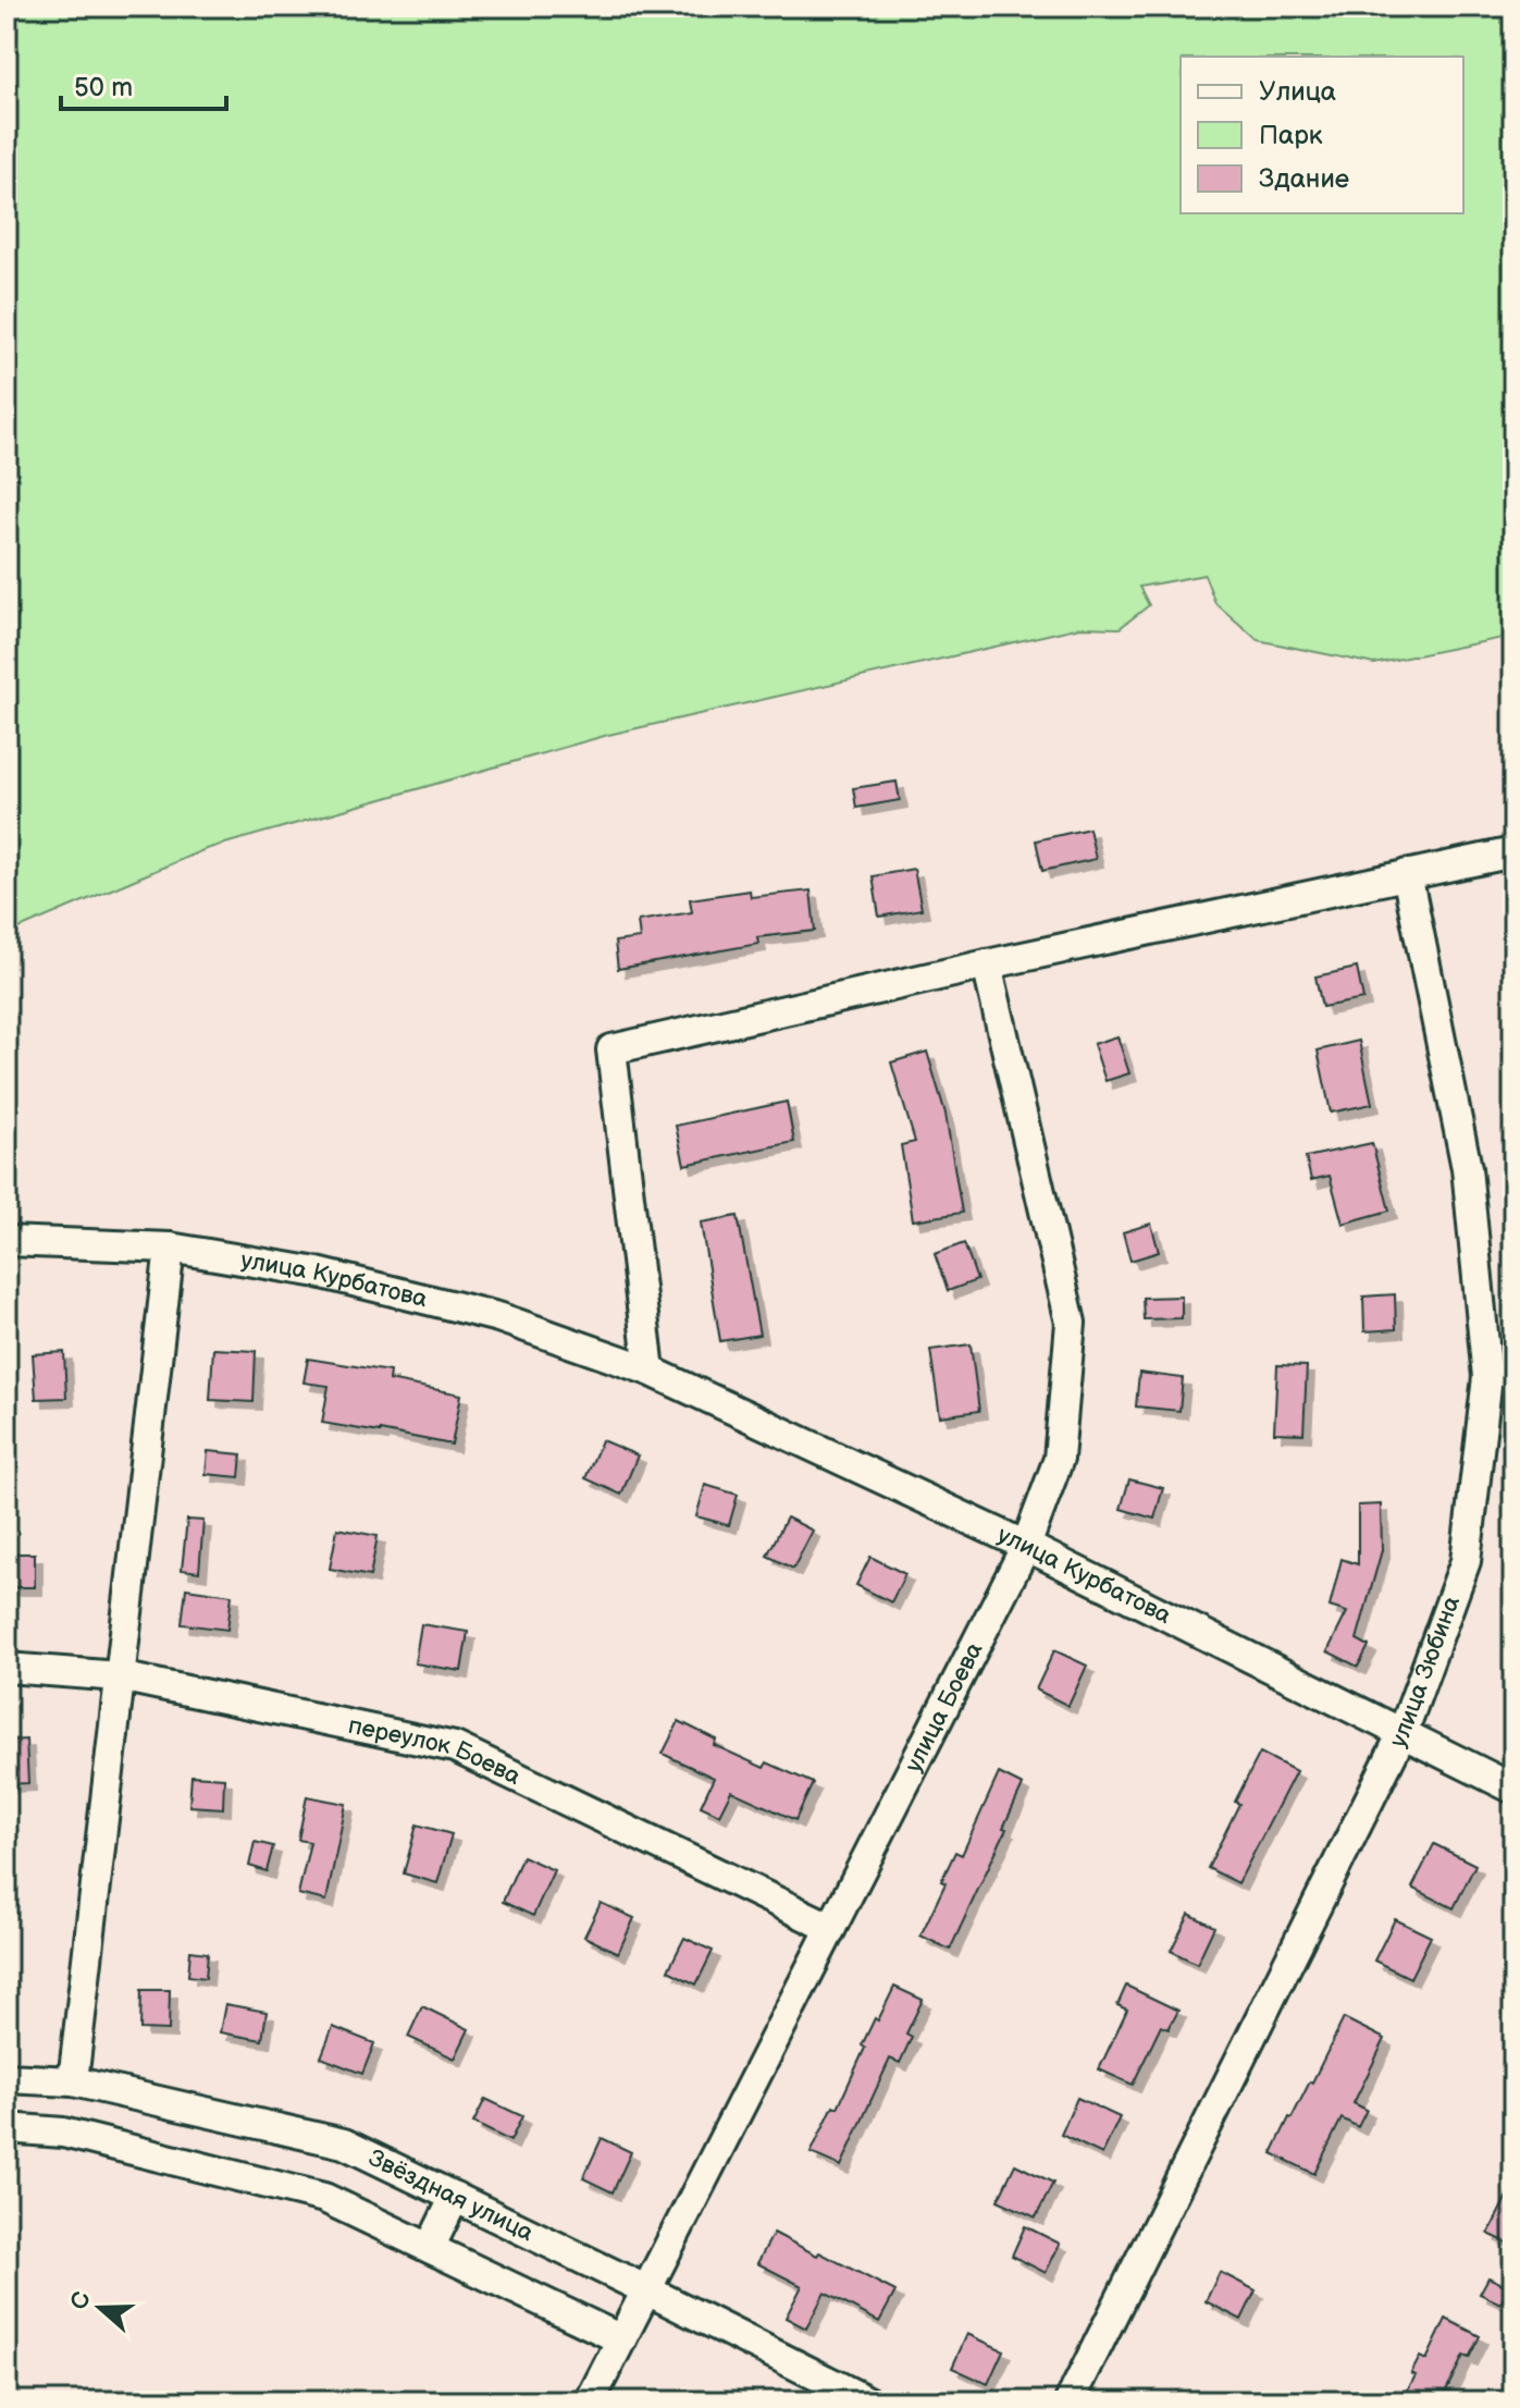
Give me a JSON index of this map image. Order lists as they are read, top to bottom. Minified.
{"streets":{"street":["улица Курбатова","улица Зюбина","улица Боева","переулок Боева","Звёздная улица"]},"crossings":[["улица Курбатова","улица Зюбина"],["улица Курбатова","улица Боева"],["улица Боева","переулок Боева"],["улица Боева","Звёздная улица"]],"legend":["Улица","Парк","Здание"],"scale_bar":"50 m","north":"left"}
